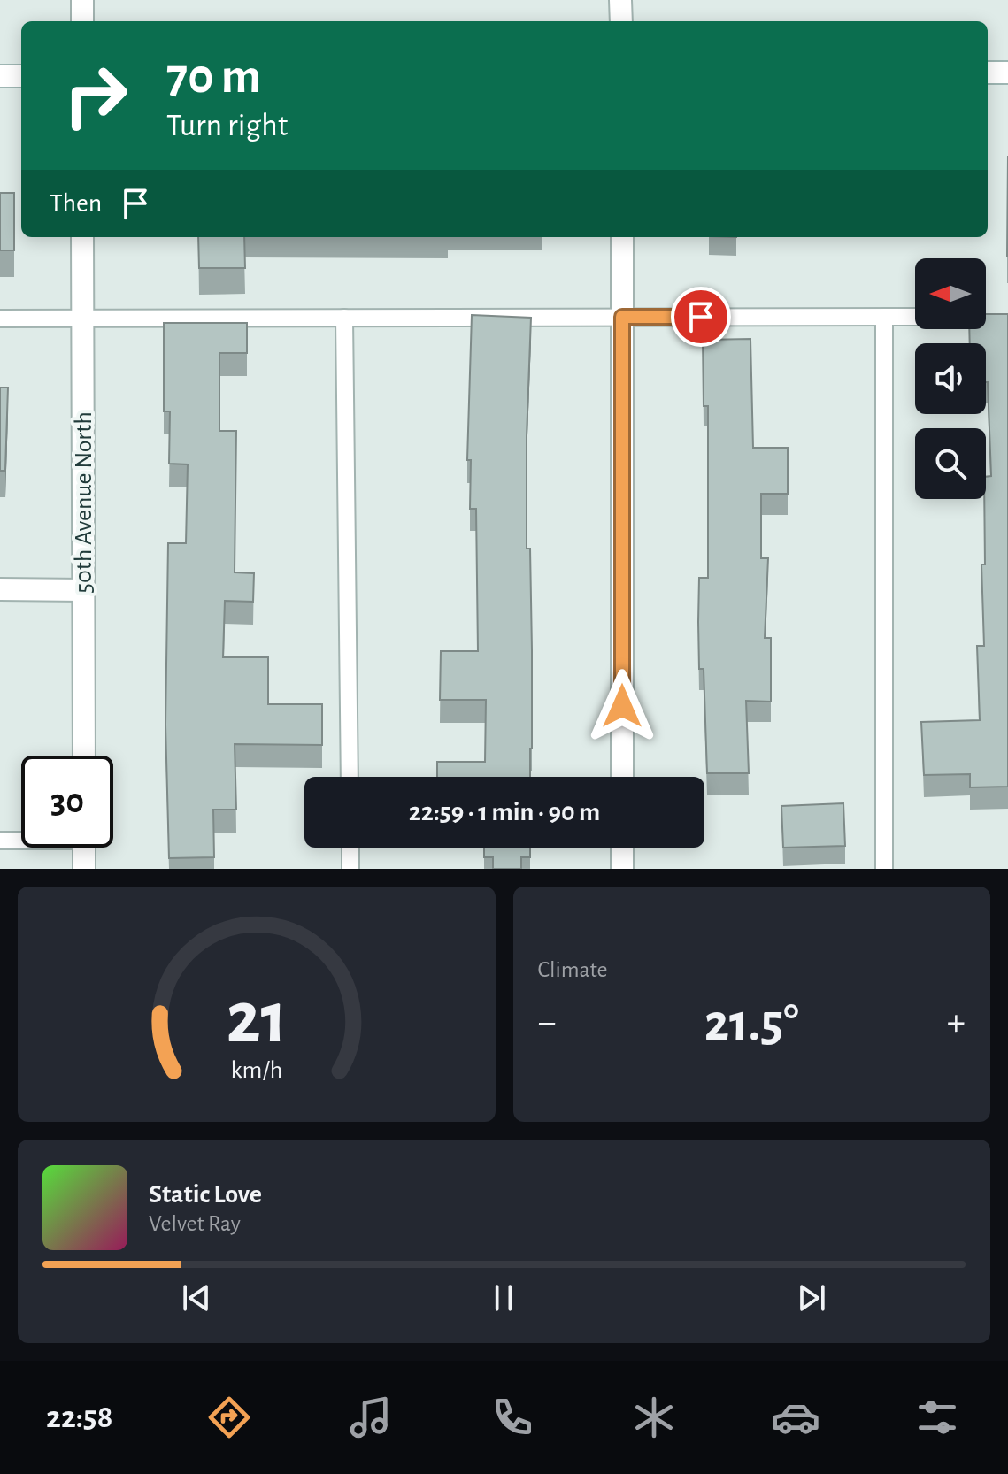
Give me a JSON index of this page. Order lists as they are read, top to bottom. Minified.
{"streets":{"street":["50th Avenue North"]},"north":"left","page":{"turn":["70 m","Turn right"],"then":"Then","limit":"30","trip":"22:59 · 1 min · 90 m","tile":"Climate","heat":["−","21.5°","+"],"song":["Static Love","Velvet Ray"],"tabs":"22:58","gauge":["21","km/h"]}}
